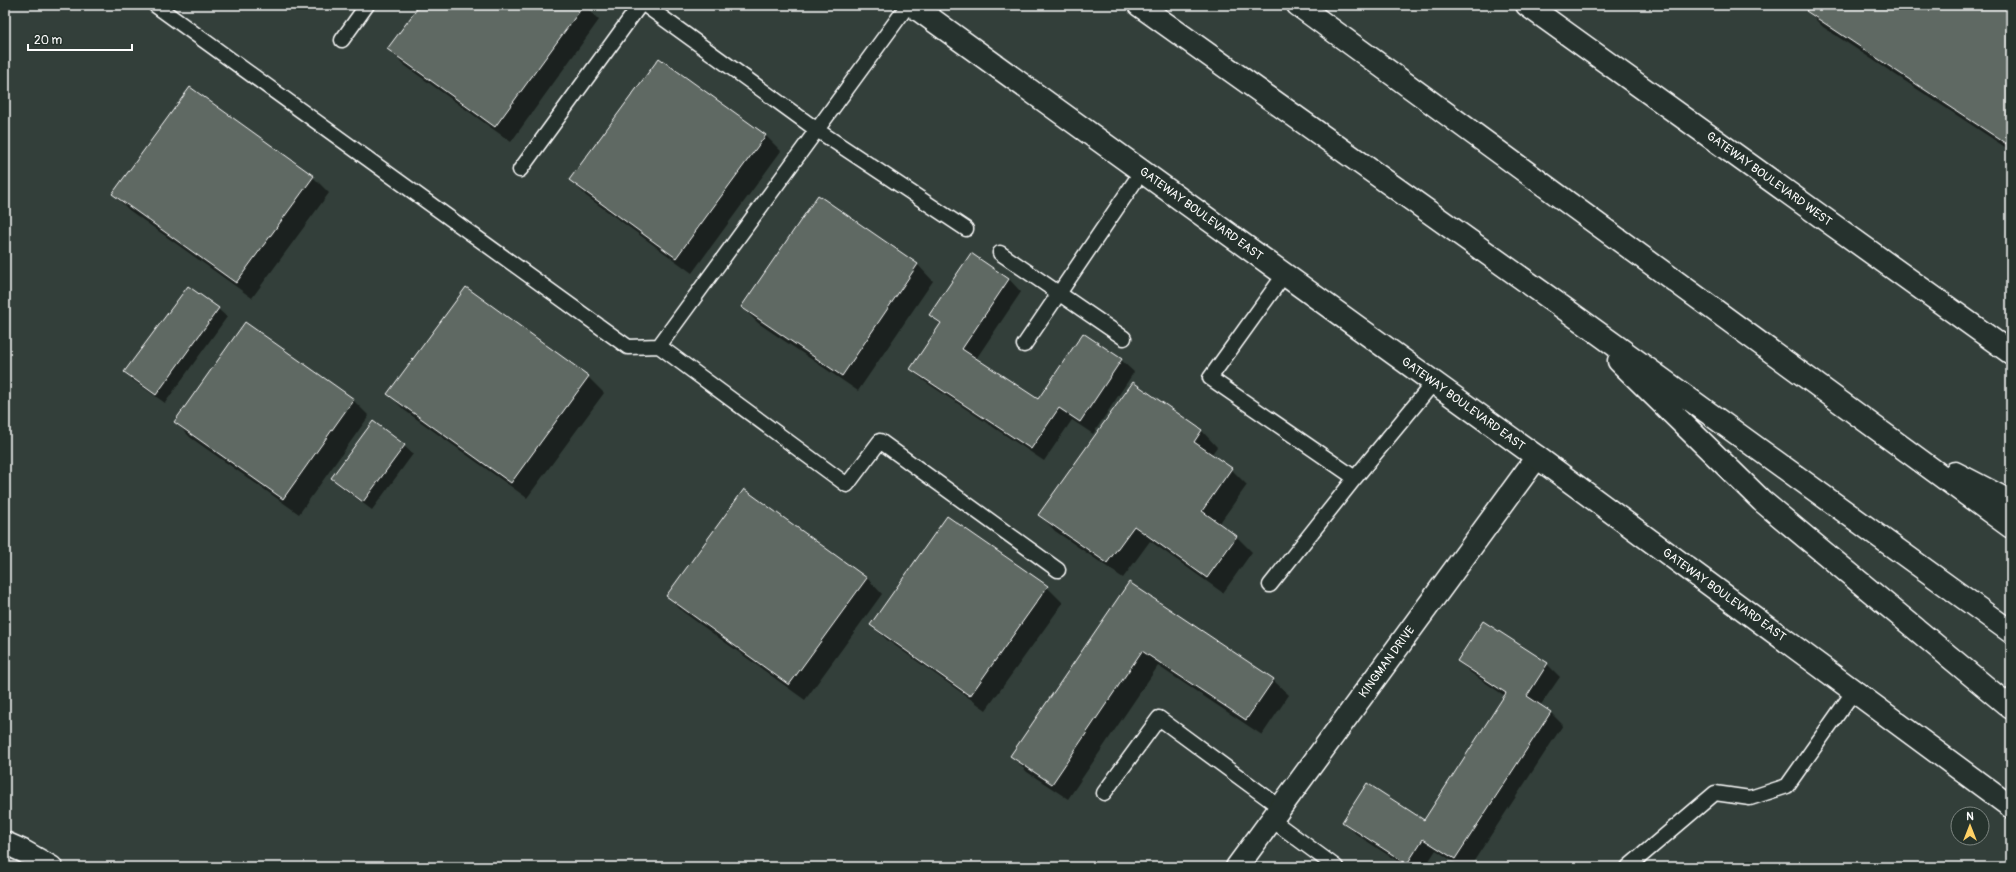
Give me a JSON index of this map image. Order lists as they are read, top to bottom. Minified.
{"streets":{"main road":["GATEWAY BOULEVARD WEST","GATEWAY BOULEVARD EAST","KINGMAN DRIVE"]},"crossings":[["GATEWAY BOULEVARD EAST","KINGMAN DRIVE"]],"scale_bar":"20 m","north":"top"}
